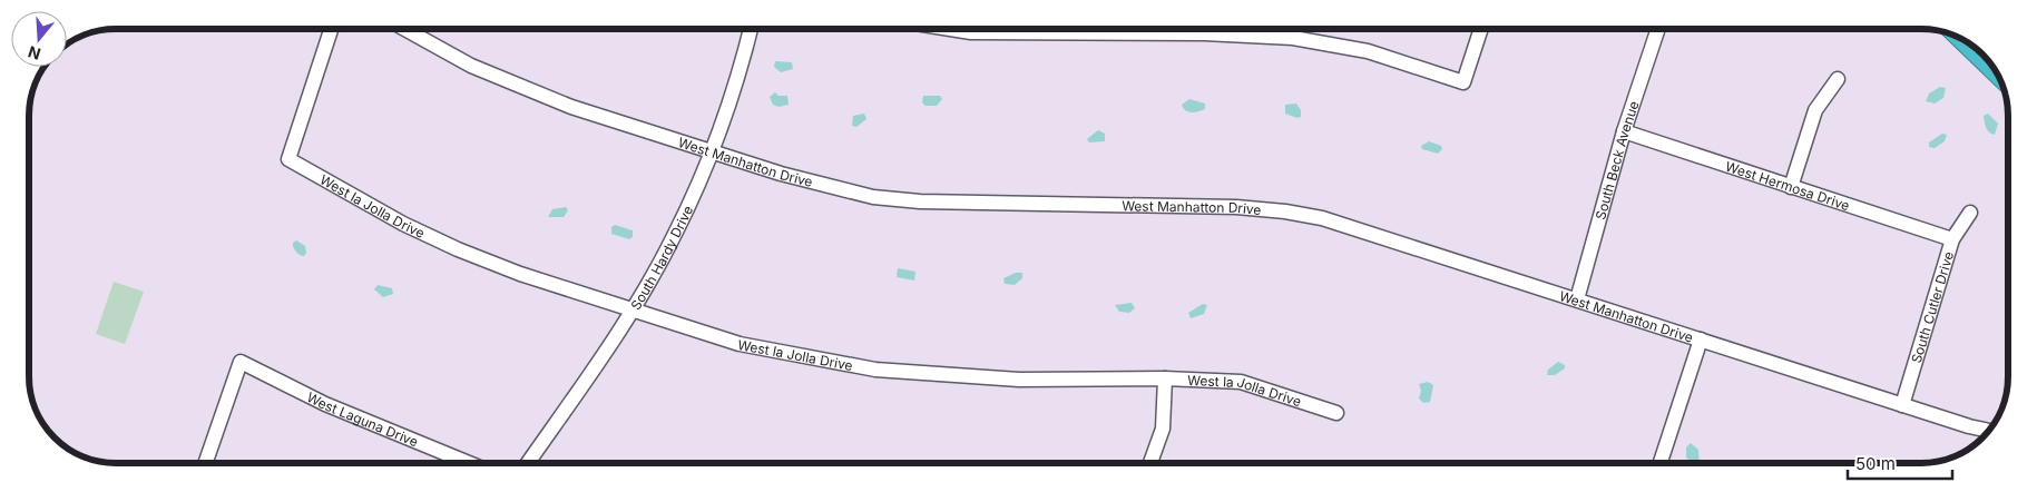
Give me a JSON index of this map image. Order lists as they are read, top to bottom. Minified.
{"streets":{"street":["South Beck Avenue","West Manhatton Drive","West Hermosa Drive","West la Jolla Drive","South Hardy Drive","South Cutler Drive","West Laguna Drive"]},"crossings":[["South Beck Avenue","West Manhatton Drive"],["South Beck Avenue","West Hermosa Drive"],["West Manhatton Drive","South Hardy Drive"],["West Manhatton Drive","South Cutler Drive"],["West Hermosa Drive","South Cutler Drive"],["West la Jolla Drive","South Hardy Drive"]],"scale_bar":"50 m","north":"bottom"}
